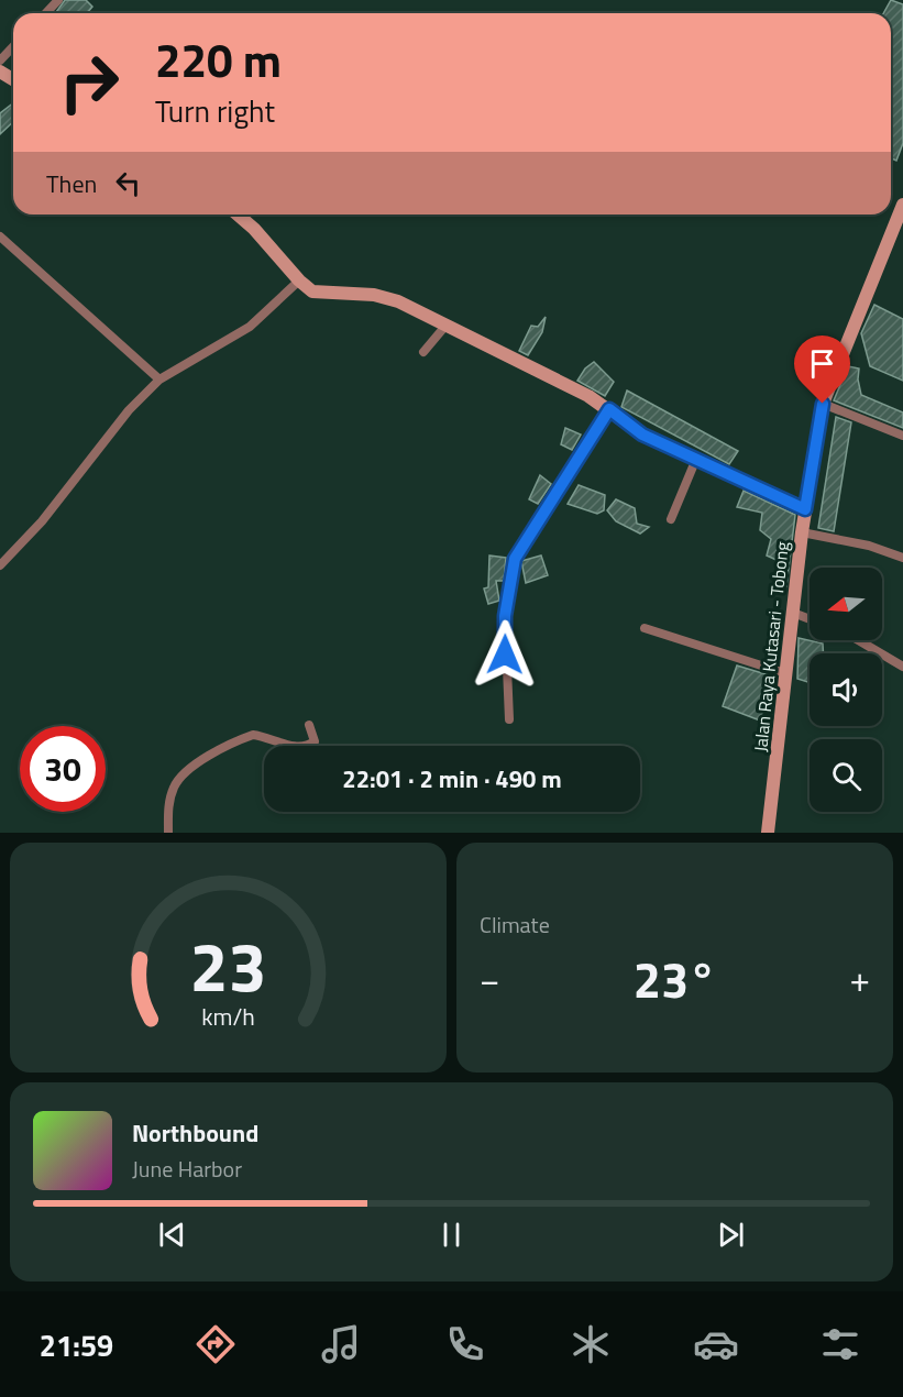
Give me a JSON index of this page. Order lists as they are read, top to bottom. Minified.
{"streets":{"street":["Jalan Raya Kutasari - Tobong"]},"north":"left","page":{"turn":["220 m","Turn right"],"then":"Then","limit":"30","trip":"22:01 · 2 min · 490 m","tile":"Climate","heat":["−","23°","+"],"song":["Northbound","June Harbor"],"tabs":"21:59","gauge":["23","km/h"]}}
